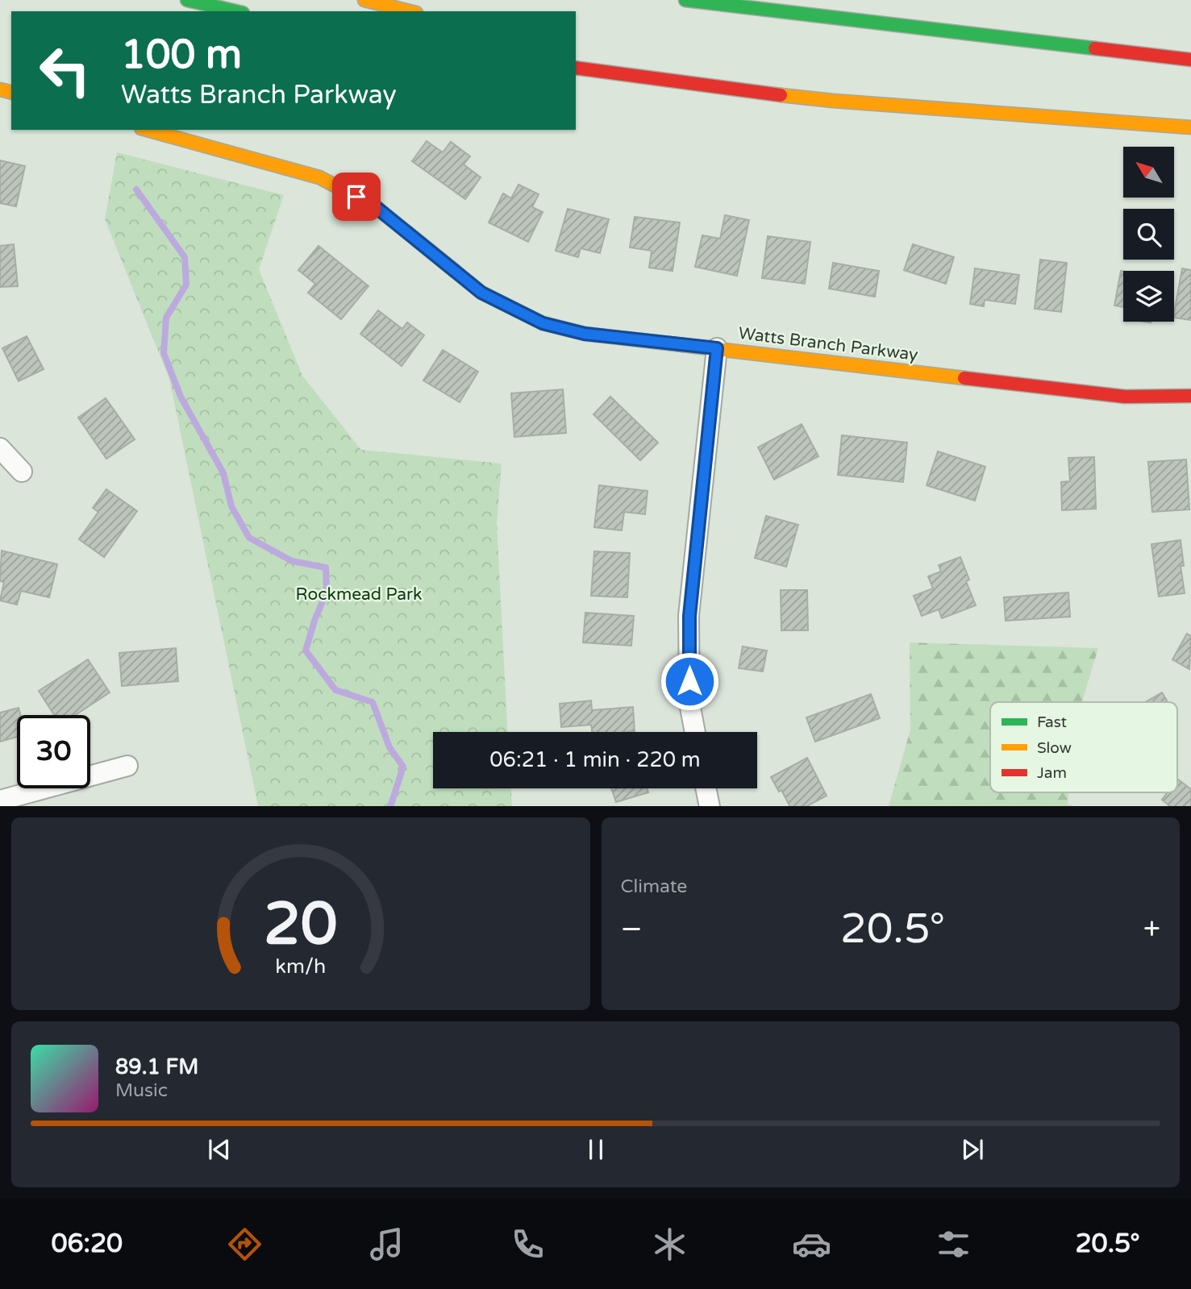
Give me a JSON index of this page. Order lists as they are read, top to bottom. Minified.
{"streets":{"main road":["Watts Branch Parkway"]},"parks":["Rockmead Park"],"legend":["Fast","Slow","Jam"],"north":"top left","page":{"turn":["100 m","Watts Branch Parkway"],"limit":"30","trip":"06:21 · 1 min · 220 m","tile":"Climate","heat":["−","20.5°","+"],"song":["89.1 FM","Music"],"tabs":["06:20","20.5°"],"gauge":["20","km/h"]}}
